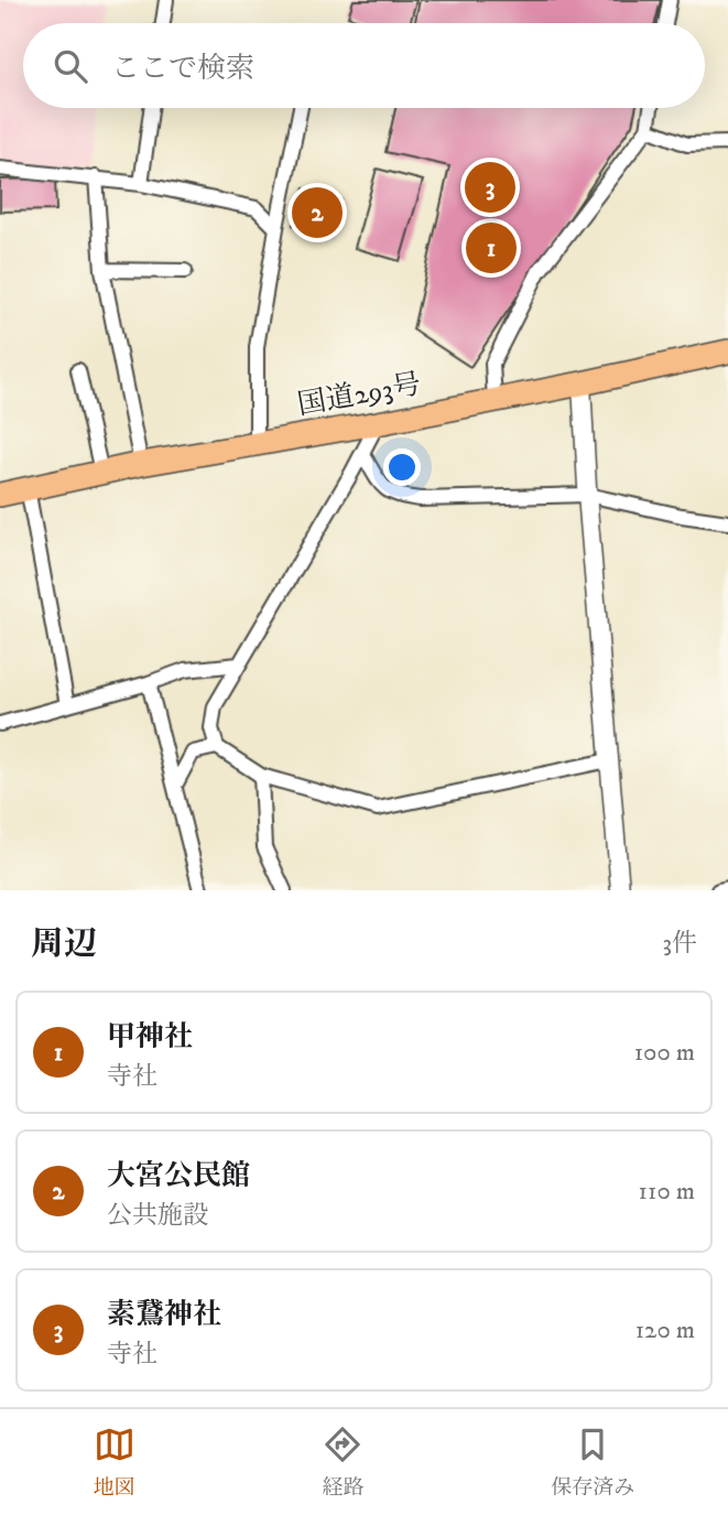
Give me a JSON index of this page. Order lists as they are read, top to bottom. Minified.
{"streets":{"highway":["国道293号"]},"page":{"search":"ここで検索","pins":["3","2","1"],"heading":["周辺","3件"],"list":[{"mark":"1","name":"甲神社","note":"寺社","value":"100 m"},{"mark":"2","name":"大宮公民館","note":"公共施設","value":"110 m"},{"mark":"3","name":"素鵞神社","note":"寺社","value":"120 m"}],"nav":["地図","経路","保存済み"]}}
